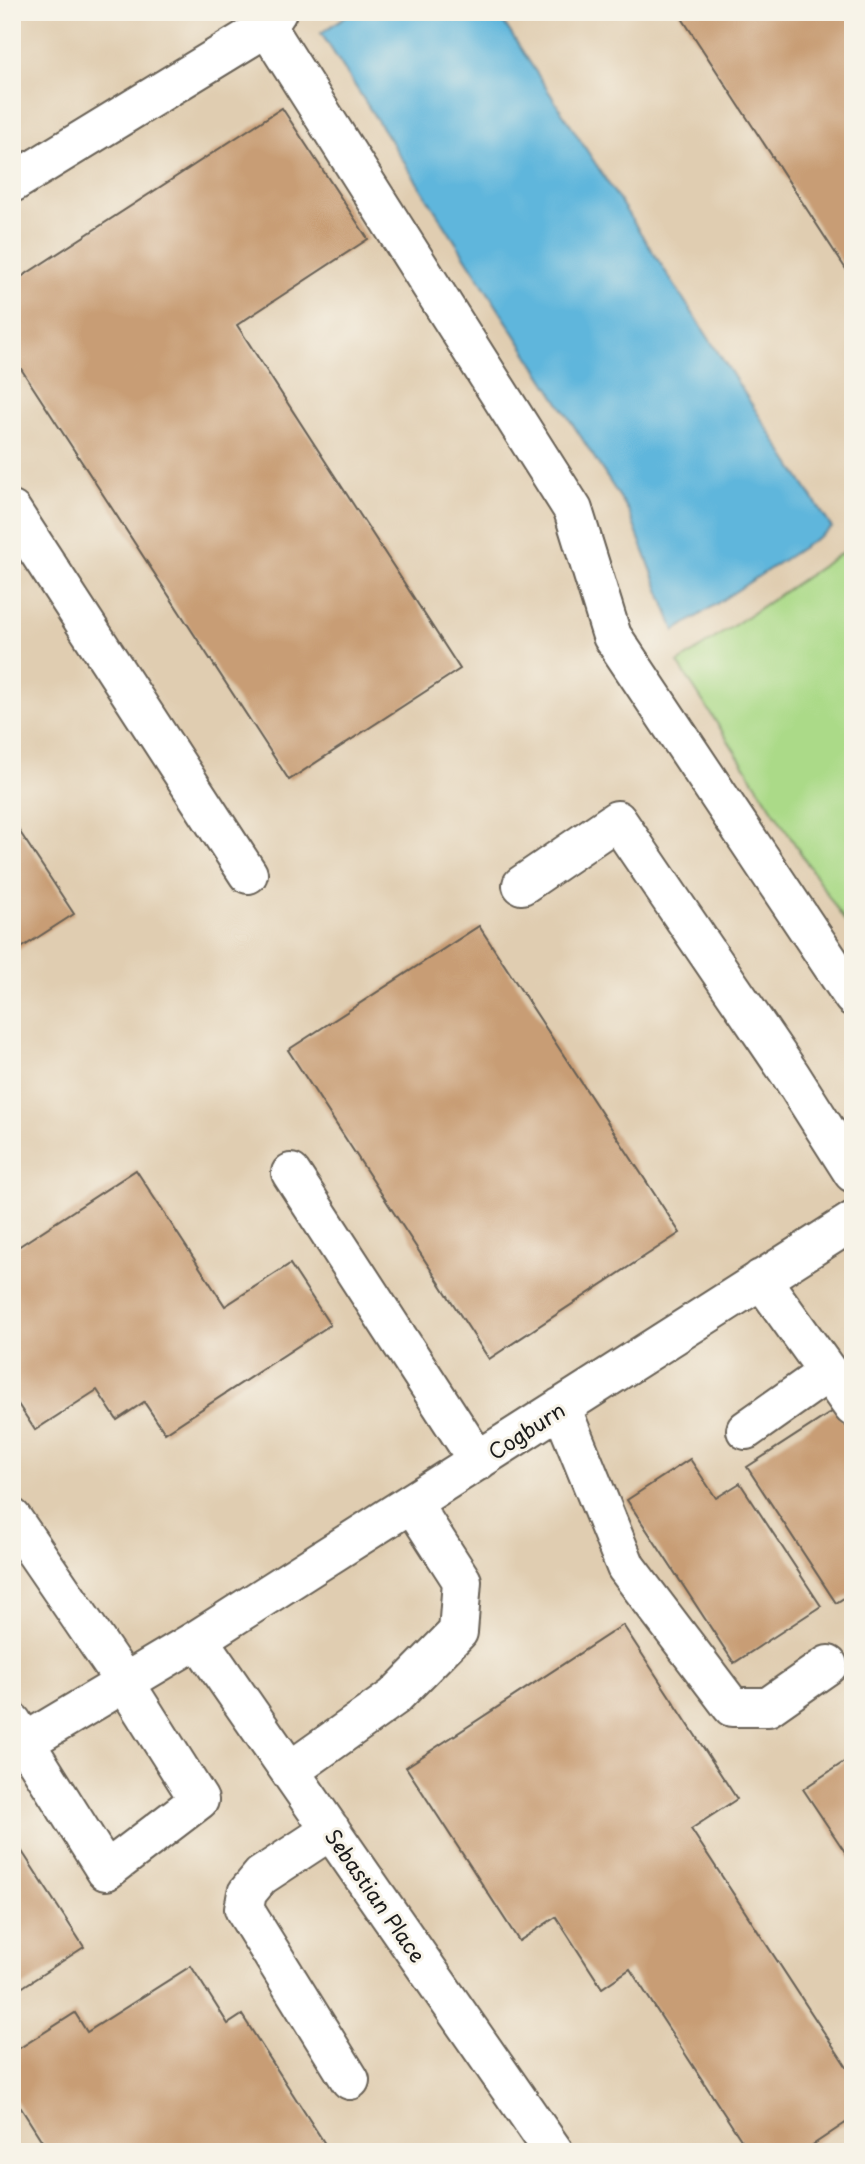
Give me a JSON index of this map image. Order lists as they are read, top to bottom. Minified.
{"streets":{"street":["Cogburn","Sebastian Place"]},"crossings":[["Cogburn","Sebastian Place"]]}
